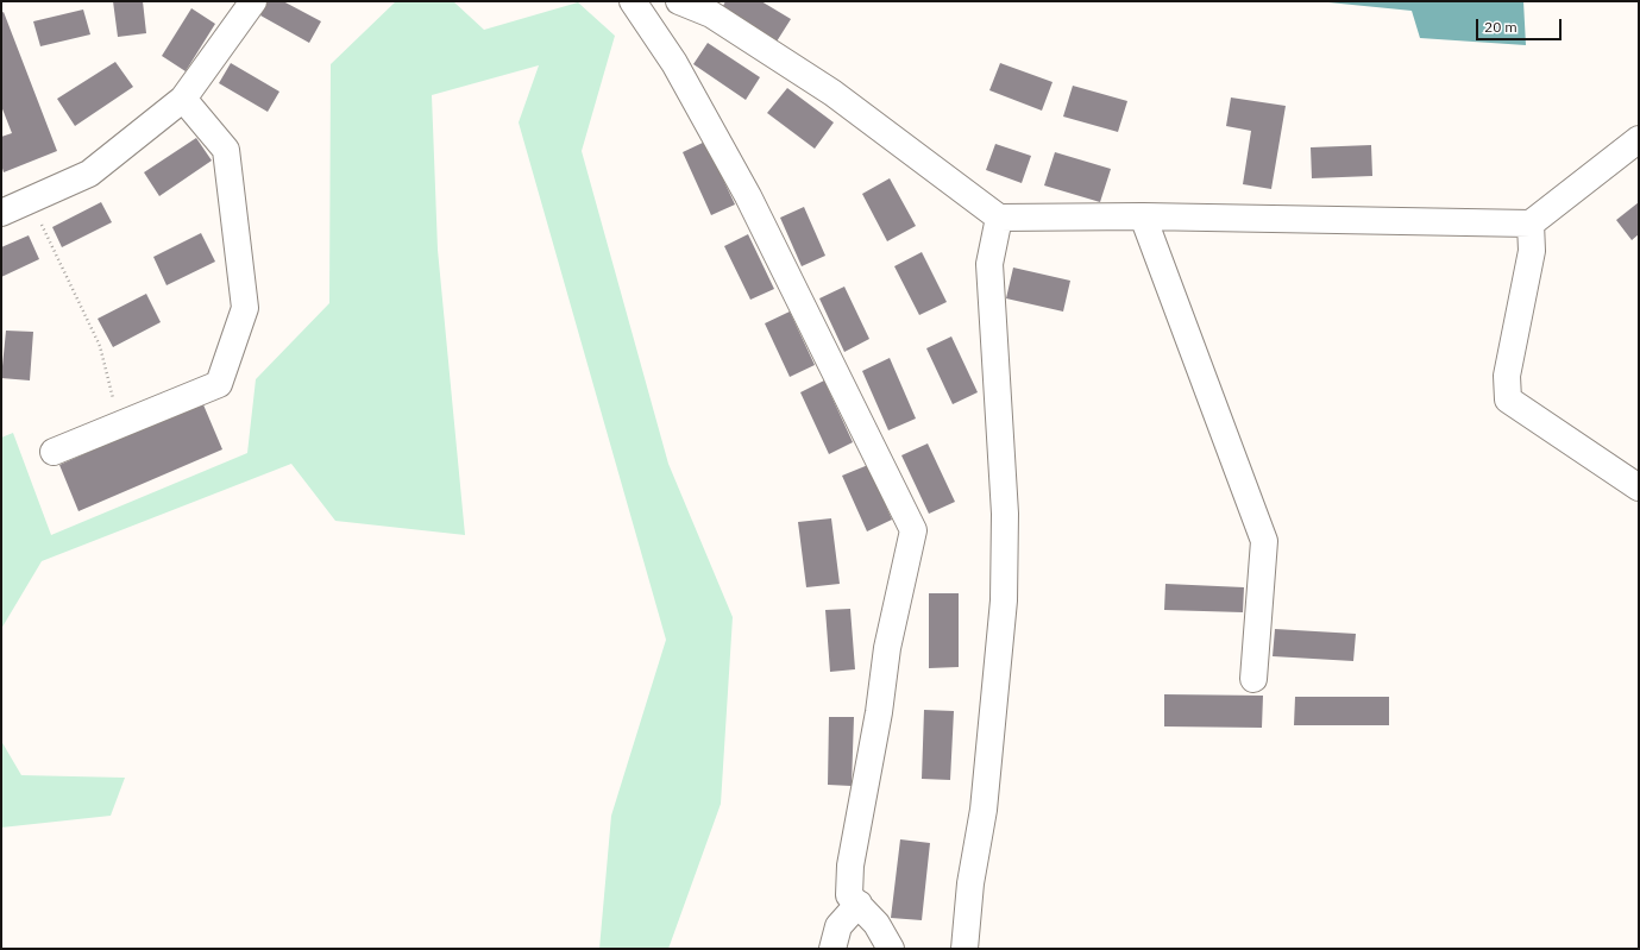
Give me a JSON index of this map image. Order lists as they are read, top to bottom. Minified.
{"scale_bar":"20 m"}
